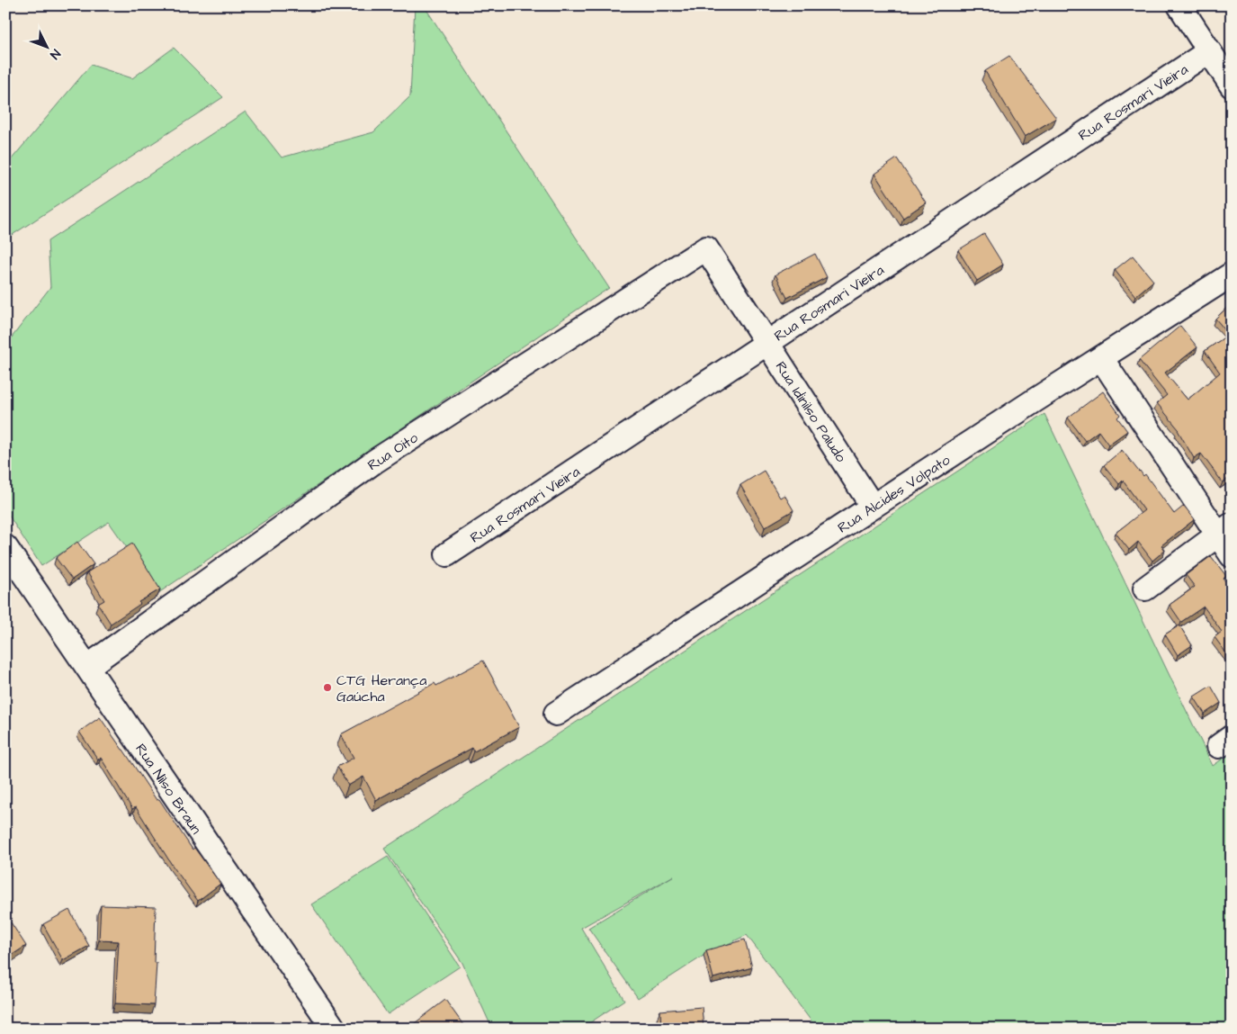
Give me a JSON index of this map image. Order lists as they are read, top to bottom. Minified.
{"streets":{"street":["Rua Rosmari Vieira","Rua Idinilso Paludo","Rua Oito","Rua Alcides Volpato","Rua Nilso Braun"]},"crossings":[["Rua Rosmari Vieira","Rua Idinilso Paludo"],["Rua Idinilso Paludo","Rua Oito"],["Rua Idinilso Paludo","Rua Alcides Volpato"],["Rua Oito","Rua Nilso Braun"]],"places":["CTG Herança Gaúcha"],"north":"bottom right"}
